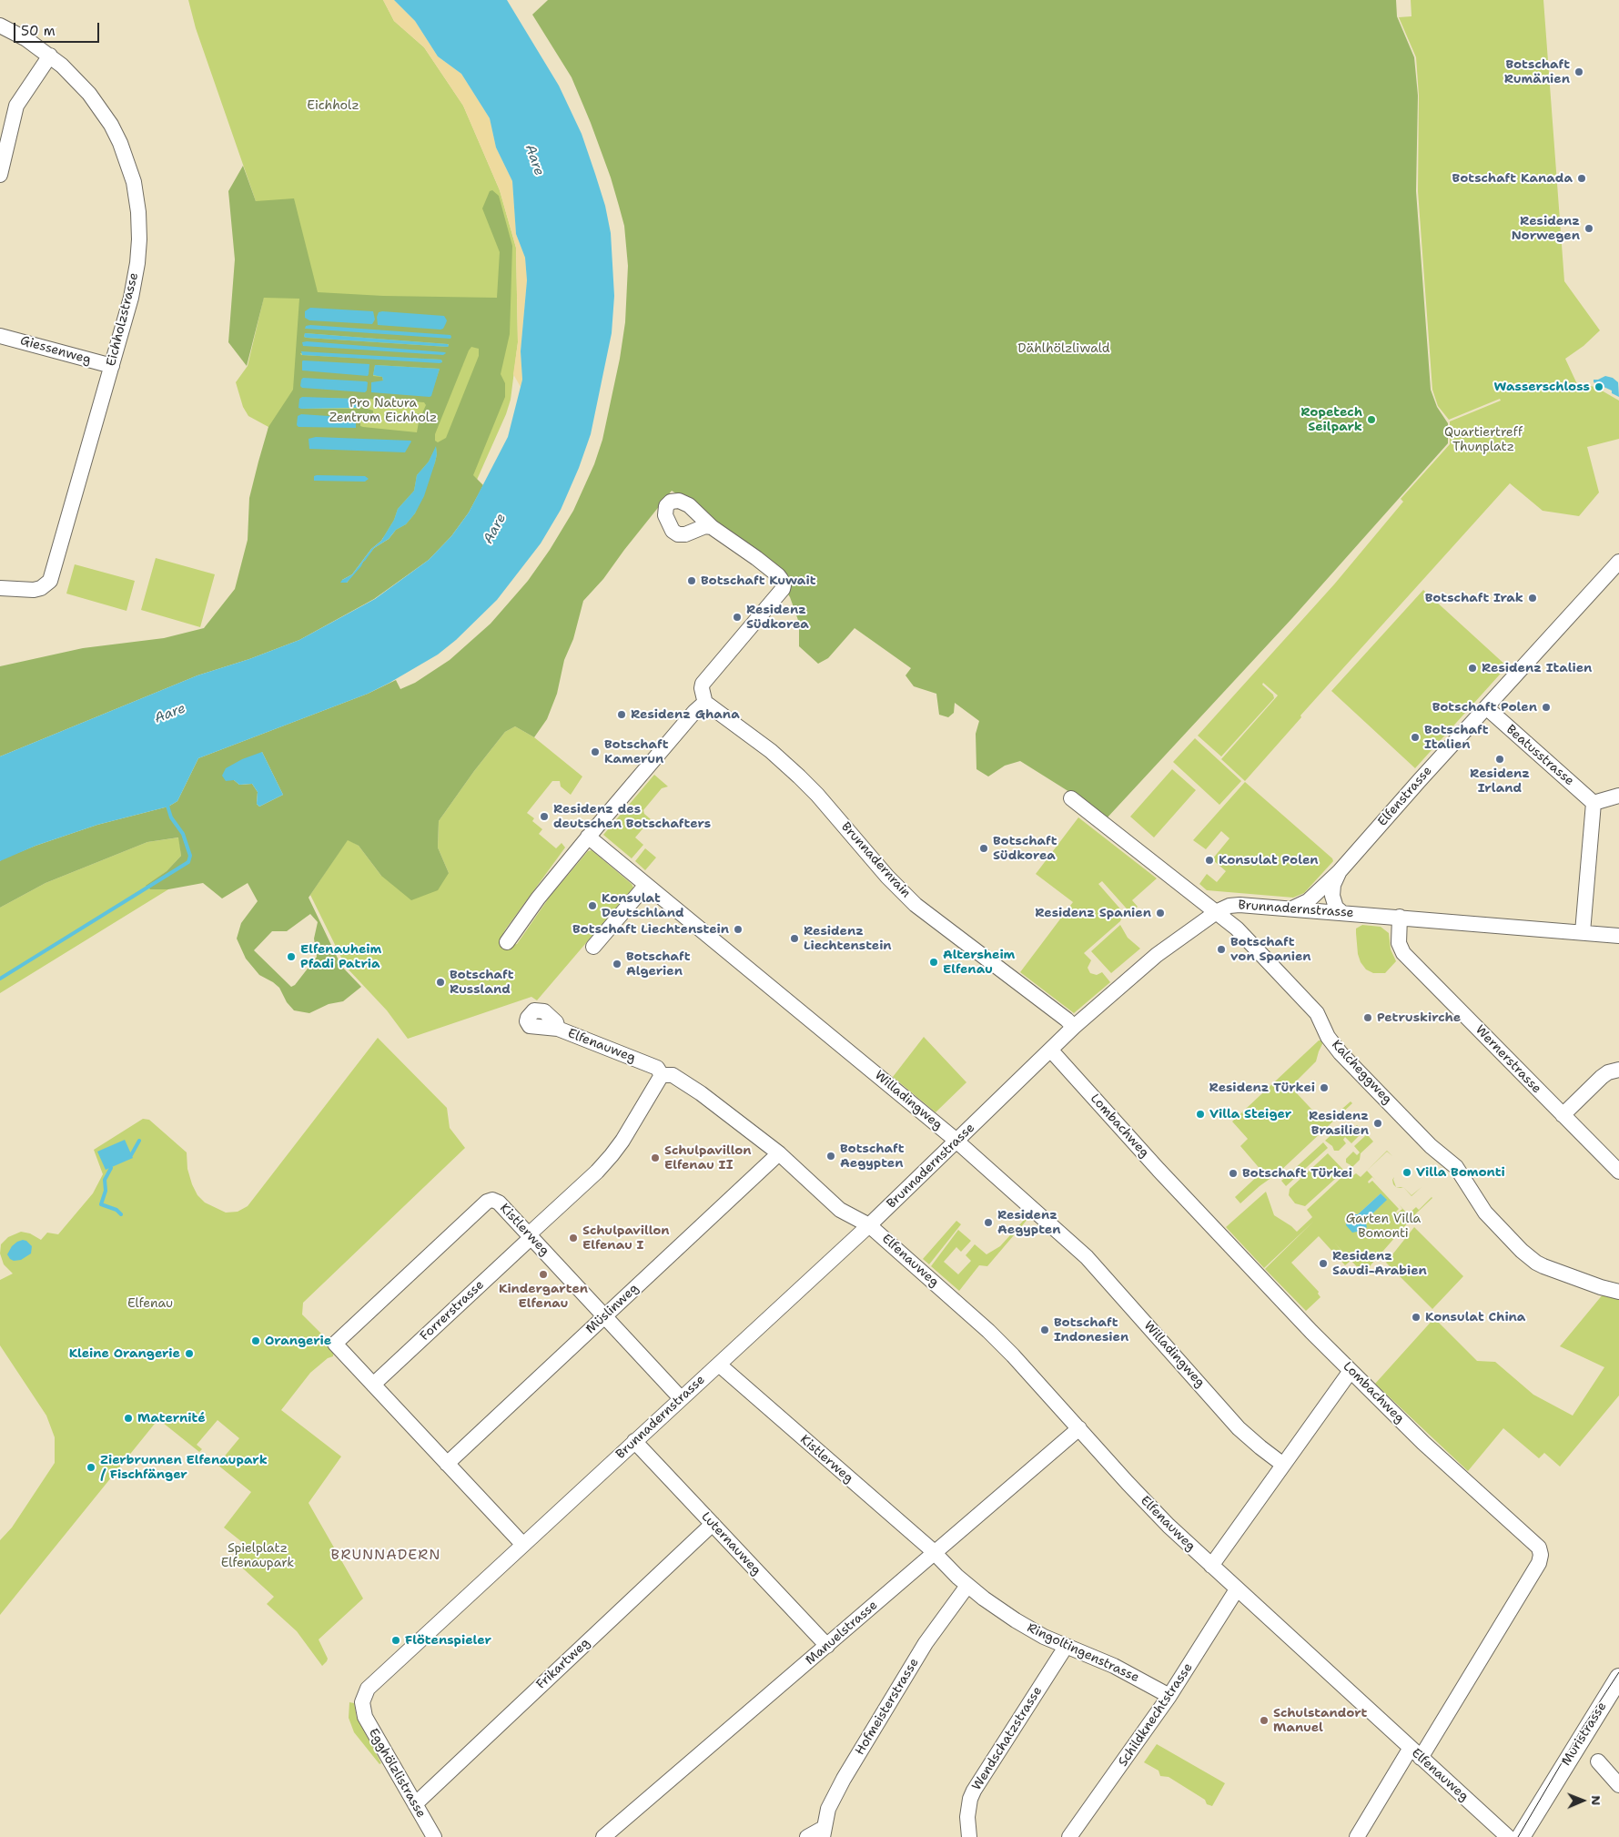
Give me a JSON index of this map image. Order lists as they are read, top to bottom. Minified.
{"streets":{"main road":["Muristrasse"],"street":["Eichholzstrasse","Giessenweg","Beatusstrasse","Elfenstrasse","Brunnadernrain","Brunnadernstrasse","Elfenauweg","Wernerstrasse","Kalcheggweg","Willadingweg","Lombachweg","Kistlerweg","Müslinweg","Forrerstrasse","Luternauweg","Manuelstrasse","Ringoltingenstrasse","Frikartweg","Hofmeisterstrasse","Schildknechtstrasse","Wendschatzstrasse","Egghölzlistrasse"]},"crossings":[["Eichholzstrasse","Giessenweg"],["Beatusstrasse","Elfenstrasse"],["Elfenstrasse","Brunnadernstrasse"],["Brunnadernrain","Brunnadernstrasse"],["Brunnadernstrasse","Elfenauweg"],["Brunnadernstrasse","Wernerstrasse"],["Brunnadernstrasse","Kalcheggweg"],["Brunnadernstrasse","Willadingweg"],["Brunnadernstrasse","Lombachweg"],["Brunnadernstrasse","Kistlerweg"],["Brunnadernstrasse","Luternauweg"],["Brunnadernstrasse","Egghölzlistrasse"],["Elfenauweg","Lombachweg"],["Elfenauweg","Müslinweg"],["Elfenauweg","Forrerstrasse"],["Elfenauweg","Manuelstrasse"],["Elfenauweg","Schildknechtstrasse"],["Kistlerweg","Müslinweg"],["Kistlerweg","Forrerstrasse"],["Kistlerweg","Manuelstrasse"],["Kistlerweg","Ringoltingenstrasse"],["Luternauweg","Manuelstrasse"],["Luternauweg","Frikartweg"],["Manuelstrasse","Ringoltingenstrasse"],["Ringoltingenstrasse","Hofmeisterstrasse"],["Ringoltingenstrasse","Schildknechtstrasse"],["Ringoltingenstrasse","Wendschatzstrasse"],["Frikartweg","Egghölzlistrasse"]],"districts":["BRUNNADERN"],"water":["Aare"],"parks":["Eichholz","Dählhölzliwald","Pro Natura Zentrum Eichholz","Quartiertreff Thunplatz","Garten Villa Bomonti","Elfenau","Spielplatz Elfenaupark"],"places":["Botschaft Rumänien","Botschaft Kanada","Residenz Norwegen","Wasserschloss","Ropetech Seilpark","Botschaft Kuwait","Botschaft Irak","Residenz Südkorea","Residenz Italien","Botschaft Polen","Residenz Ghana","Botschaft Italien","Botschaft Kamerun","Residenz Irland","Residenz des deutschen Botschafters","Botschaft Südkorea","Konsulat Polen","Konsulat Deutschland","Residenz Spanien","Botschaft Liechtenstein","Residenz Liechtenstein","Botschaft von Spanien","Elfenauheim Pfadi Patria","Altersheim Elfenau","Botschaft Algerien","Botschaft Russland","Petruskirche","Residenz Türkei","Villa Steiger","Residenz Brasilien","Botschaft Aegypten","Schulpavillon Elfenau II","Villa Bomonti","Botschaft Türkei","Residenz Aegypten","Schulpavillon Elfenau I","Residenz Saudi-Arabien","Kindergarten Elfenau","Konsulat China","Botschaft Indonesien","Orangerie","Kleine Orangerie","Maternité","Zierbrunnen Elfenaupark / Fischfänger","Flötenspieler","Schulstandort Manuel"],"scale_bar":"50 m","north":"right"}
